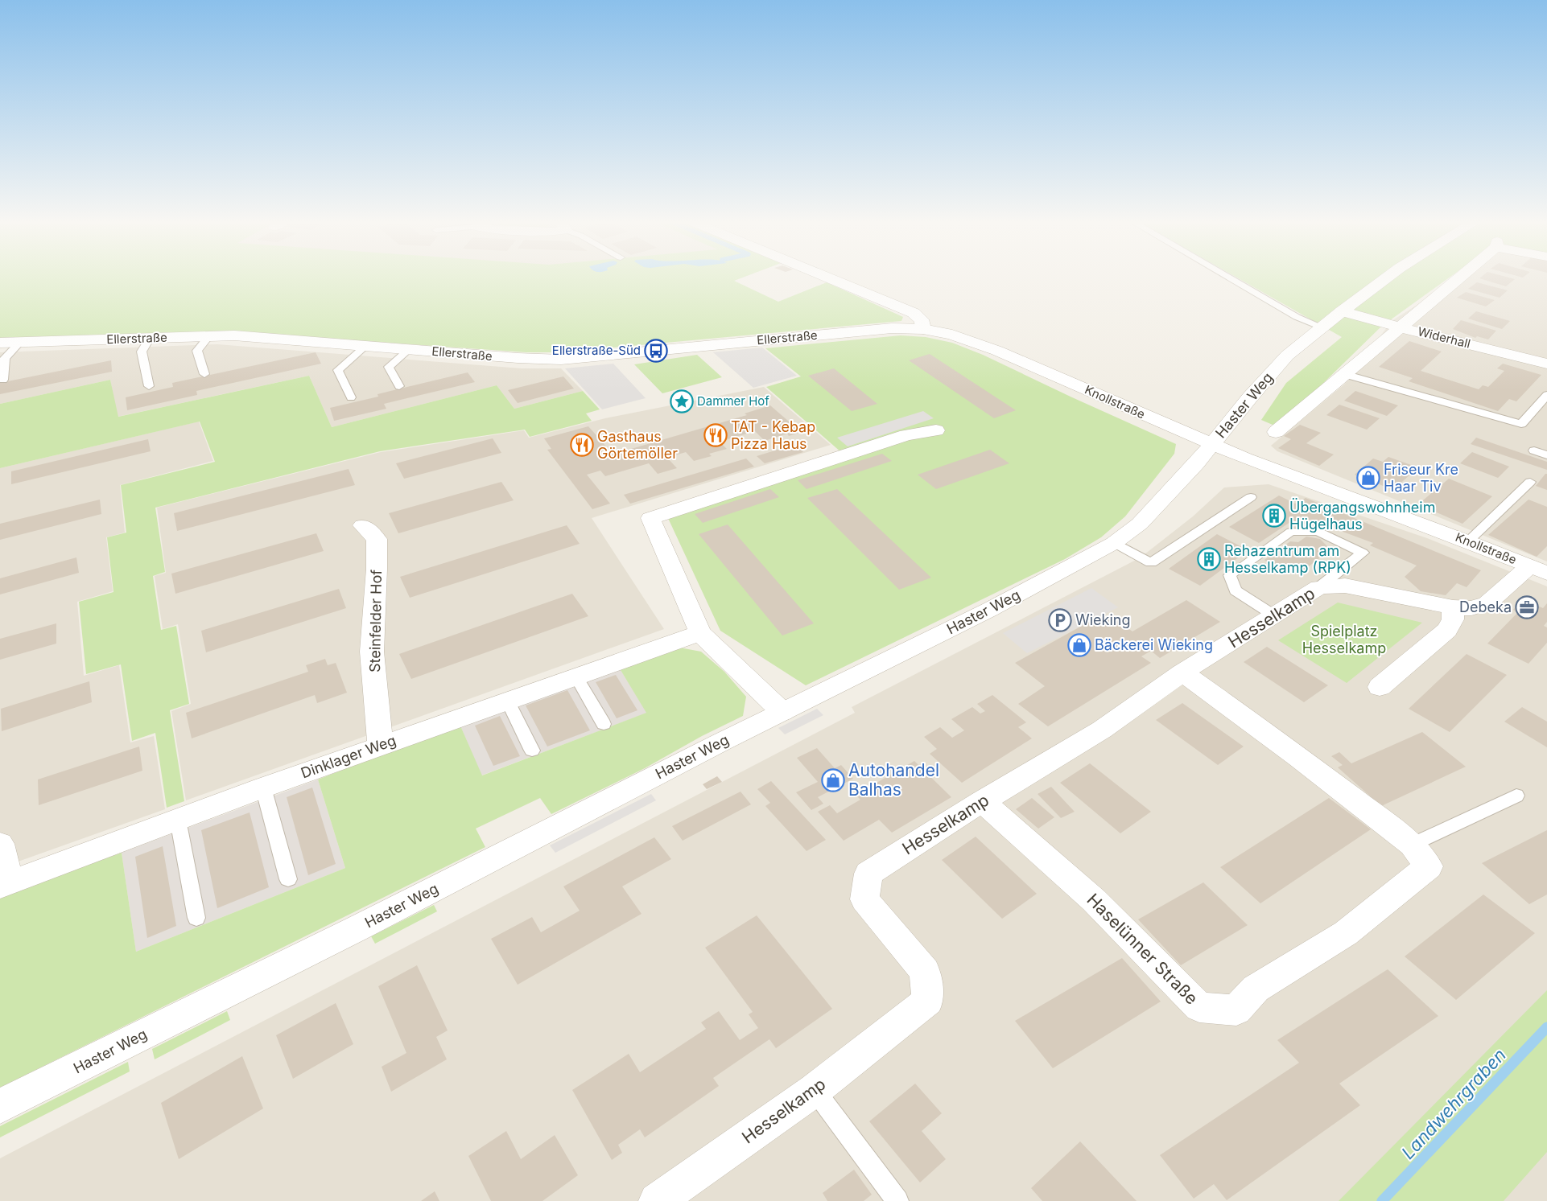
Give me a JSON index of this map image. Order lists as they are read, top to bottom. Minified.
{"streets":{"street":["Ellerstraße","Widerhall","Knollstraße","Haster Weg","Hesselkamp","Steinfelder Hof","Dinklager Weg","Haselünner Straße"]},"crossings":[["Ellerstraße","Knollstraße"],["Widerhall","Haster Weg"],["Knollstraße","Haster Weg"],["Knollstraße","Hesselkamp"],["Hesselkamp","Haselünner Straße"],["Steinfelder Hof","Dinklager Weg"]],"water":["Landwehrgraben"],"parks":["Spielplatz Hesselkamp"],"places":{"bus stop":["Ellerstraße-Süd"],"place":["Dammer Hof"],"restaurant":["TAT - Kebap Pizza Haus","Gasthaus Görtemöller"],"shop":["Friseur Kre Haar Tiv","Bäckerei Wieking","Autohandel Balhas"],"building":["Übergangswohnheim Hügelhaus","Rehazentrum am Hesselkamp (RPK)"],"office":["Debeka"],"parking":["Wieking"]}}
